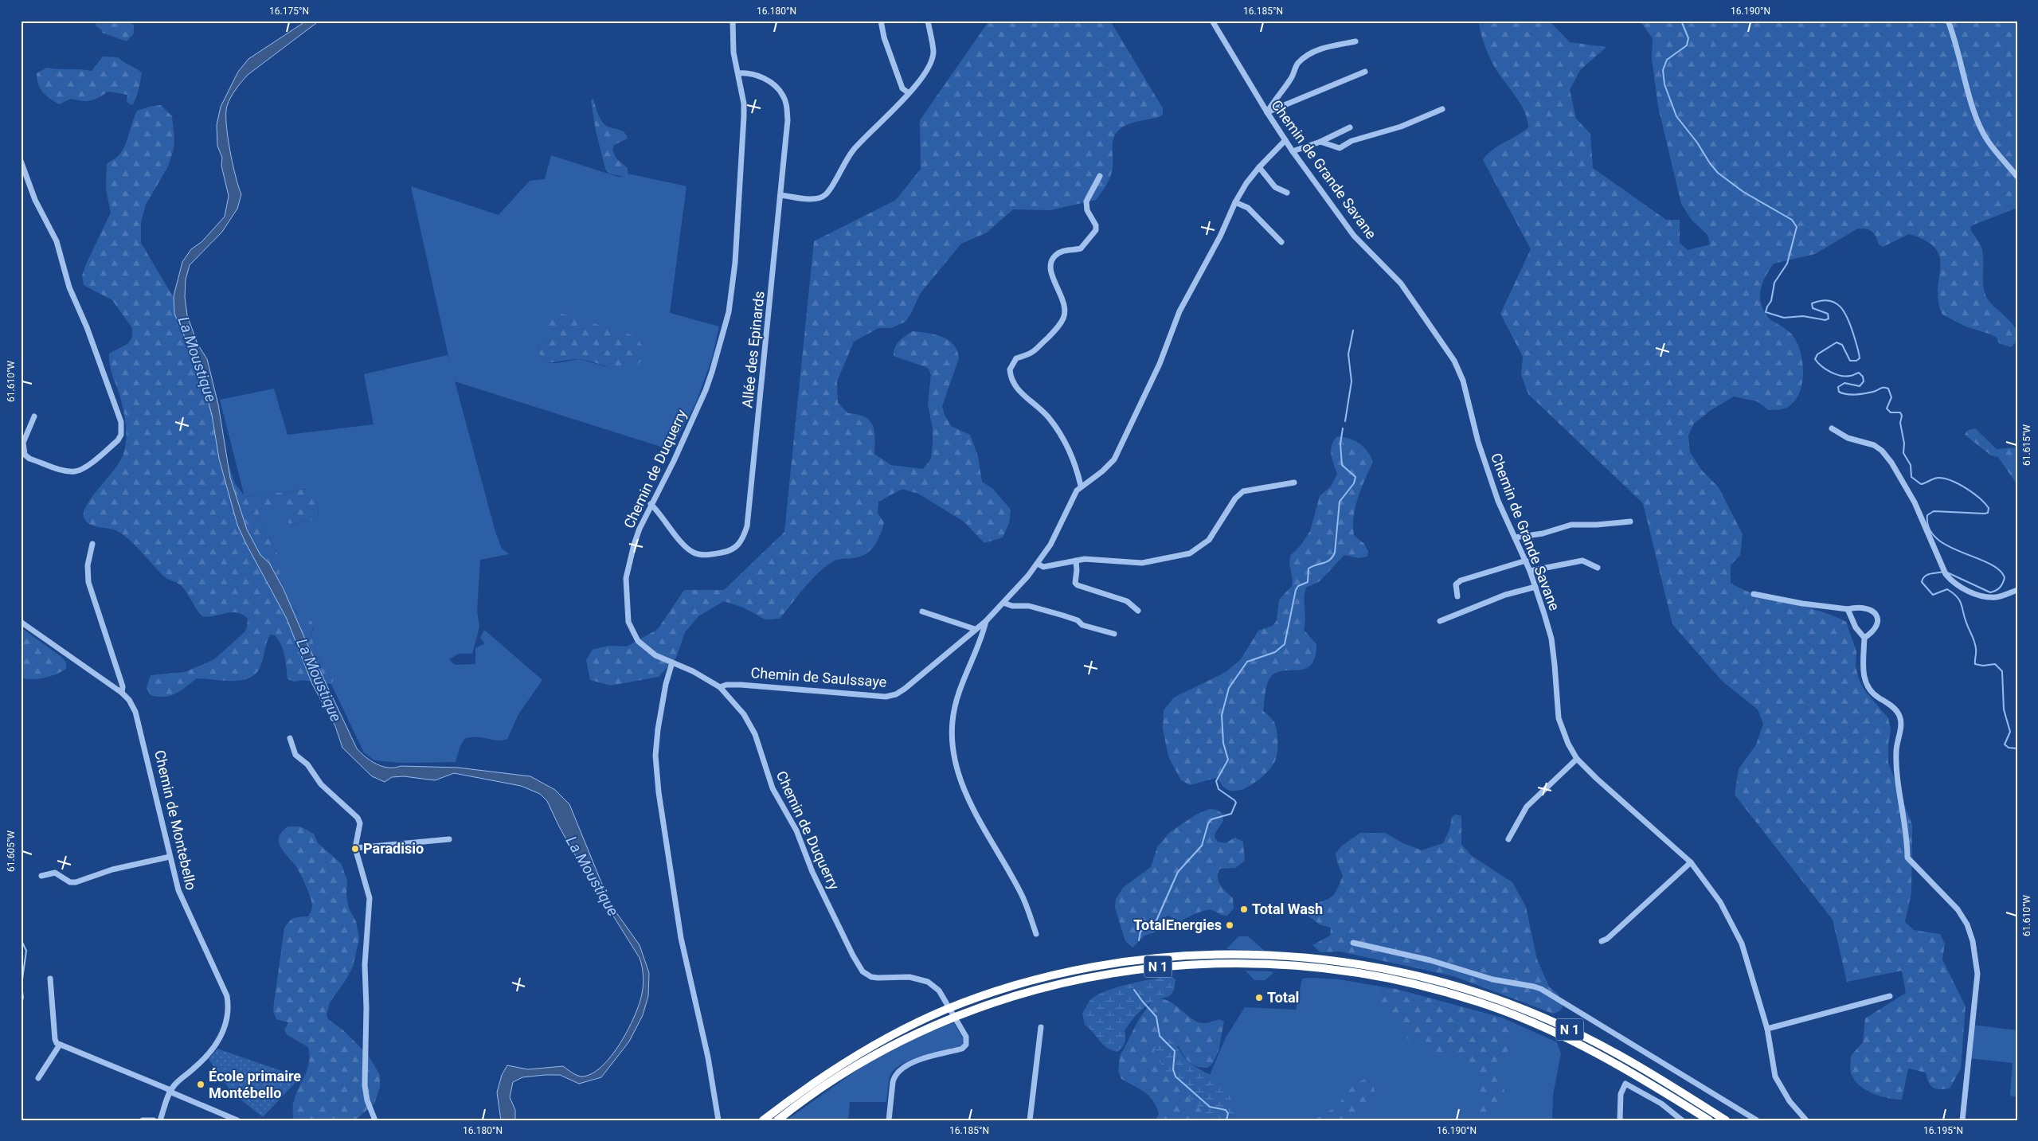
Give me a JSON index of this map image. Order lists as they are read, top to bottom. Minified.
{"streets":{"highway":["N 1"],"street":["Chemin de Grande Savane","Allée des Epinards","Chemin de Duquerry","Chemin de Saulssaye","Chemin de Montebello"]},"crossings":[["Allée des Epinards","Chemin de Duquerry"],["Chemin de Duquerry","Chemin de Saulssaye"]],"water":["La Moustique"],"places":["Paradisio","Total Wash","TotalEnergies","Total","École primaire Montébello"],"coordinates":["16.175°N","16.180°N","16.185°N","16.190°N","61.610°W","61.615°W","61.605°W","16.195°N"]}
